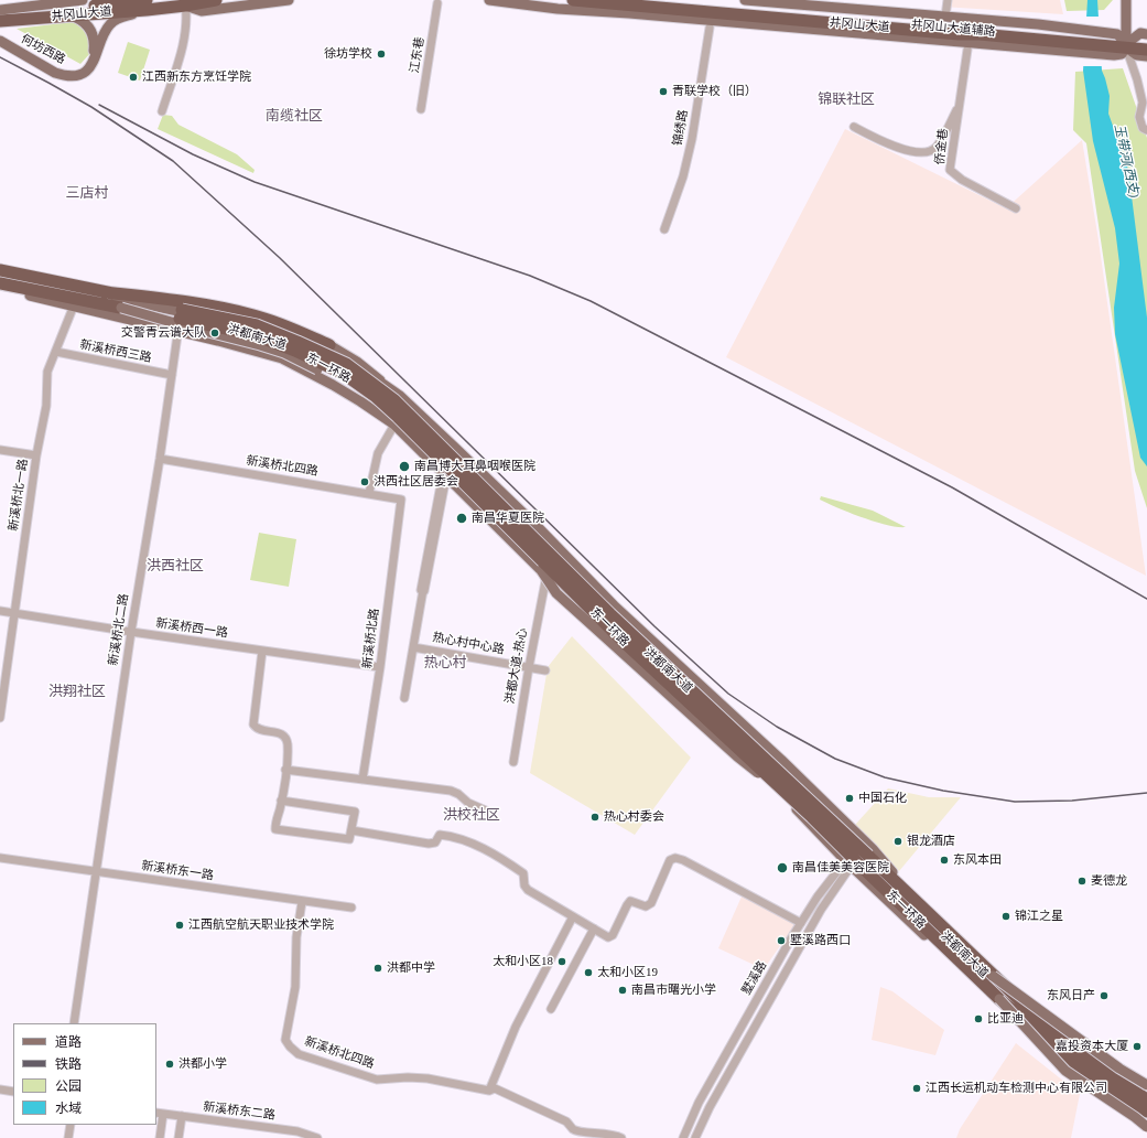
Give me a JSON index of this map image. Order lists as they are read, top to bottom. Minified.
{"streets":{"highway":["井冈山大道","东一环路"],"main road":["井冈山大道辅路","何坊西路","洪都南大道"],"street":["江东巷","锦绣路","侨金巷","新溪桥西三路","新溪桥北四路","新溪桥北一路","新溪桥西一路","新溪桥北二路","新溪桥北路","热心村中心路","洪都大道-热心","新溪桥东一路","墅溪路","新溪桥东二路"]},"crossings":[["井冈山大道","井冈山大道辅路"],["洪都南大道","东一环路"],["洪都南大道","新溪桥北一路"],["洪都南大道","新溪桥北二路"],["洪都南大道","洪都大道-热心"],["洪都南大道","墅溪路"],["新溪桥西三路","新溪桥北一路"],["新溪桥西三路","新溪桥北二路"],["东一环路","新溪桥北二路"],["新溪桥北四路","新溪桥北二路"],["新溪桥北四路","新溪桥北路"],["新溪桥北四路","新溪桥东一路"],["新溪桥北一路","新溪桥西一路"],["新溪桥西一路","新溪桥北二路"],["新溪桥西一路","新溪桥北路"],["新溪桥北二路","新溪桥东一路"],["热心村中心路","洪都大道-热心"]],"districts":["锦联社区","南缆社区","三店村","洪西社区","热心村","洪翔社区","洪校社区"],"water":["玉带河(西支)"],"places":["徐坊学校","江西新东方烹饪学院","青联学校（旧）","交警青云谱大队","南昌博大耳鼻咽喉医院","洪西社区居委会","南昌华夏医院","中国石化","热心村委会","银龙酒店","东风本田","南昌佳美美容医院","麦德龙","锦江之星","江西航空航天职业技术学院","墅溪路西口","太和小区18","洪都中学","太和小区19","南昌市曙光小学","东风日产","比亚迪","嘉投资本大厦","洪都小学","江西长运机动车检测中心有限公司"],"legend":["道路","铁路","公园","水域"]}
